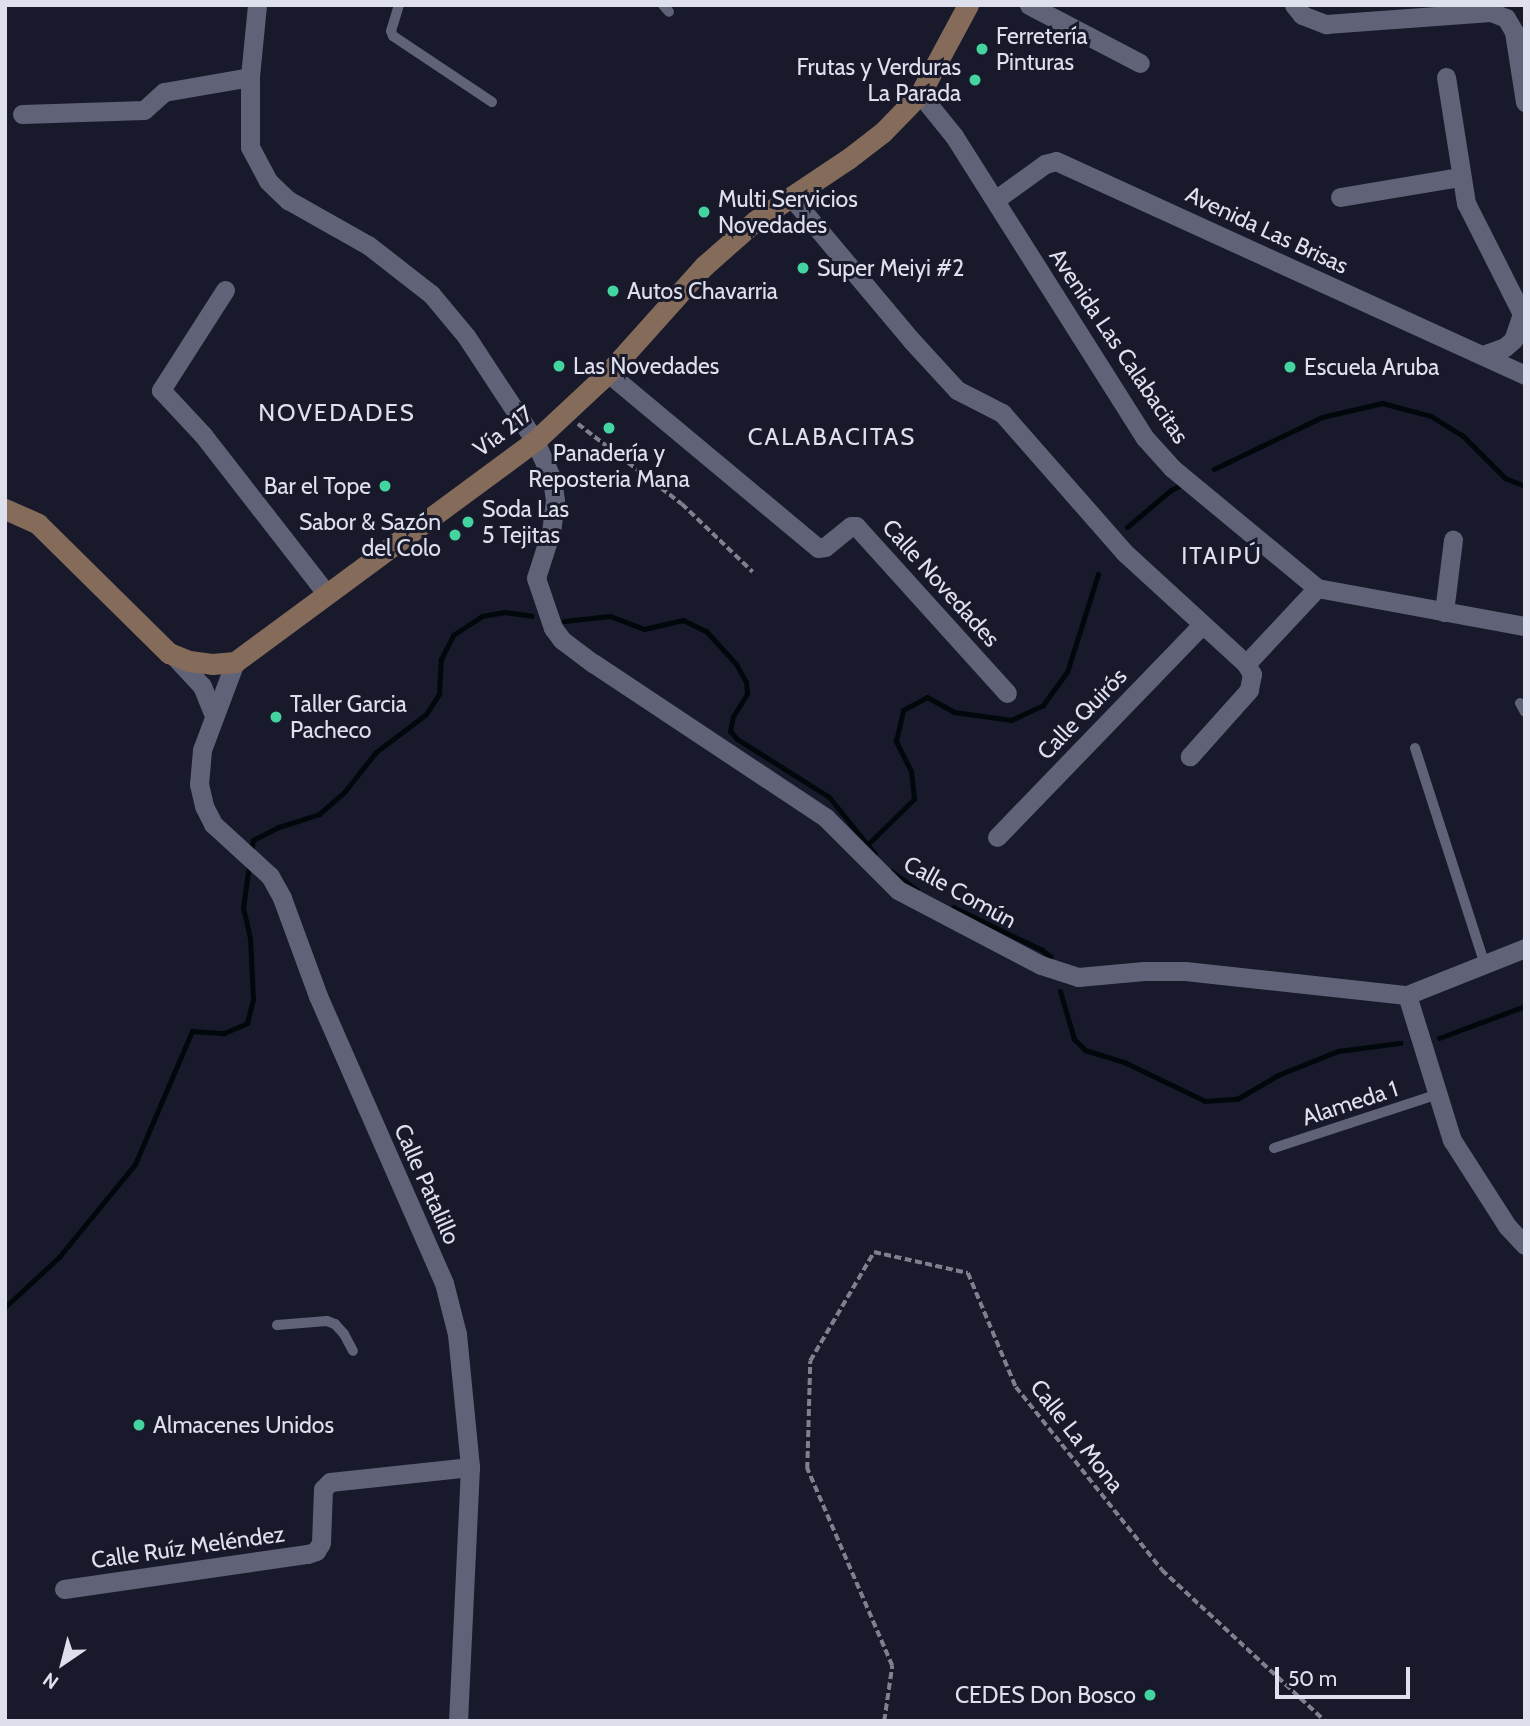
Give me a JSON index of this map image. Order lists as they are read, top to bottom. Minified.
{"streets":{"main road":["Vía 217"],"street":["Avenida Las Brisas","Avenida Las Calabacitas","Calle Novedades","Calle Quirós","Calle Común","Calle Patalillo","Calle Ruíz Meléndez"],"lane":["Alameda 1"],"path":["Calle La Mona"]},"crossings":[["Avenida Las Brisas","Avenida Las Calabacitas"],["Avenida Las Calabacitas","Vía 217"],["Vía 217","Calle Novedades"],["Vía 217","Calle Común"],["Vía 217","Calle Patalillo"],["Calle Patalillo","Calle Ruíz Meléndez"]],"districts":["NOVEDADES","CALABACITAS","ITAIPÚ"],"places":["Ferretería Pinturas","Frutas y Verduras La Parada","Multi Servicios Novedades","Super Meiyi #2","Autos Chavarria","Las Novedades","Escuela Aruba","Panadería y Reposteria Mana","Bar el Tope","Soda Las 5 Tejitas","Sabor & Sazón del Colo","Taller Garcia Pacheco","Almacenes Unidos","CEDES Don Bosco"],"scale_bar":"50 m","north":"bottom left"}
